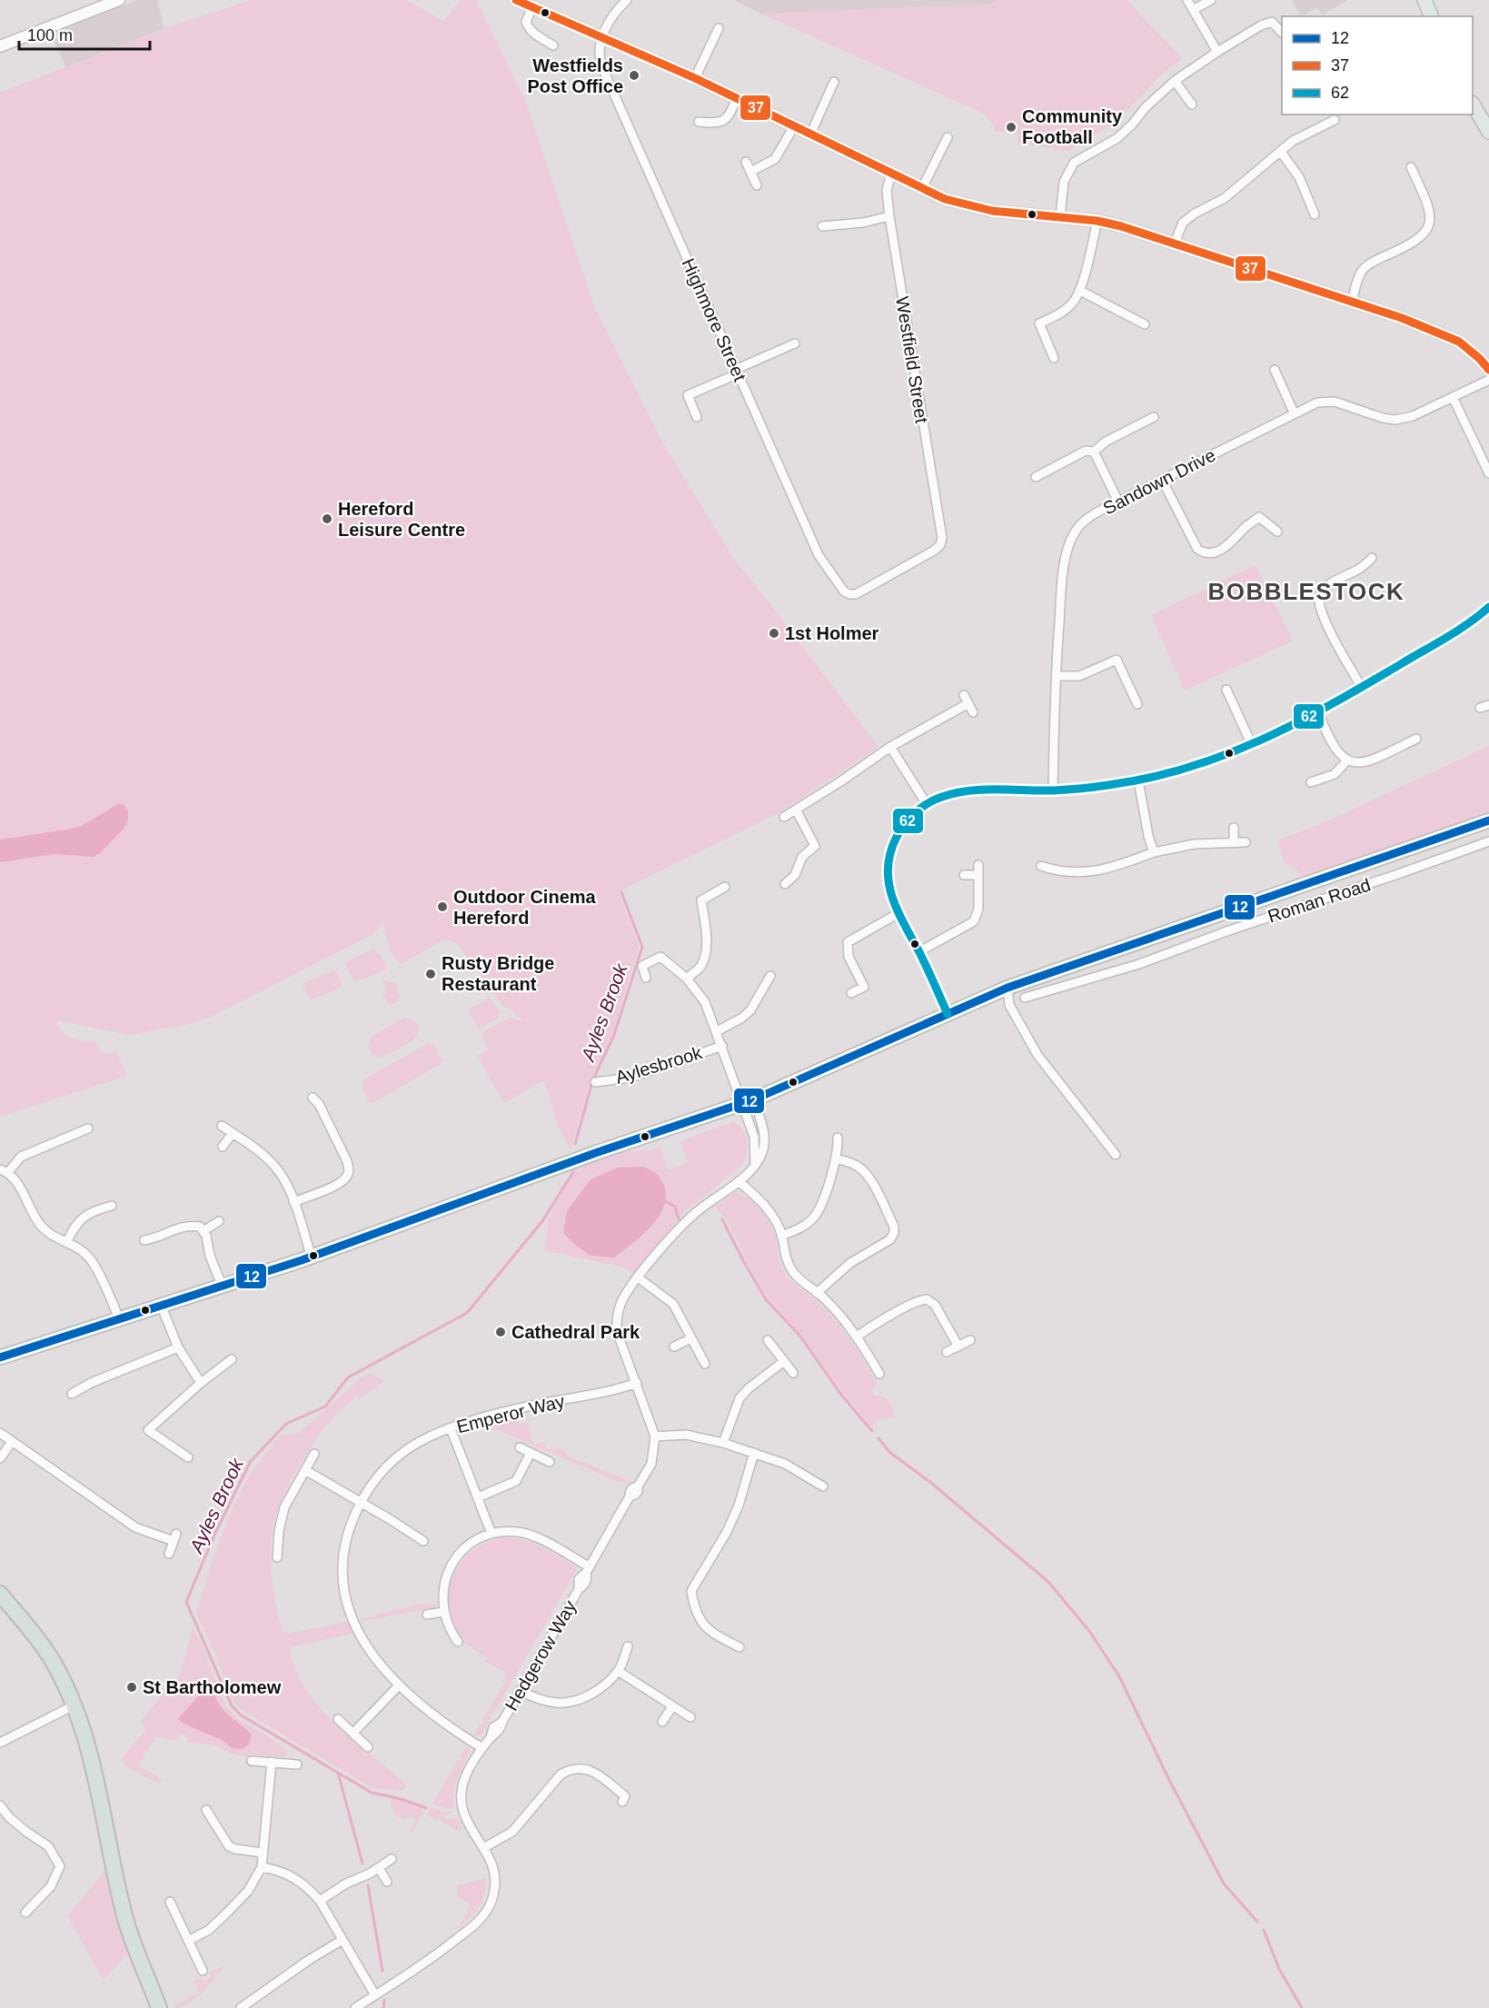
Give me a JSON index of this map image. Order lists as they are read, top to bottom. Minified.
{"streets":{"main road":["Roman Road"],"street":["Highmore Street","Westfield Street","Sandown Drive","Aylesbrook","Emperor Way","Hedgerow Way"]},"crossings":[["Highmore Street","Westfield Street"],["Roman Road","Aylesbrook"],["Roman Road","Hedgerow Way"],["Aylesbrook","Hedgerow Way"],["Emperor Way","Hedgerow Way"]],"districts":["BOBBLESTOCK"],"water":["Ayles Brook"],"places":["Westfields Post Office","Community Football","Hereford Leisure Centre","1st Holmer","Outdoor Cinema Hereford","Rusty Bridge Restaurant","Cathedral Park","St Bartholomew"],"lines":["transit line 37","transit line 62","transit line 12"],"legend":["12","37","62"],"scale_bar":"100 m"}
